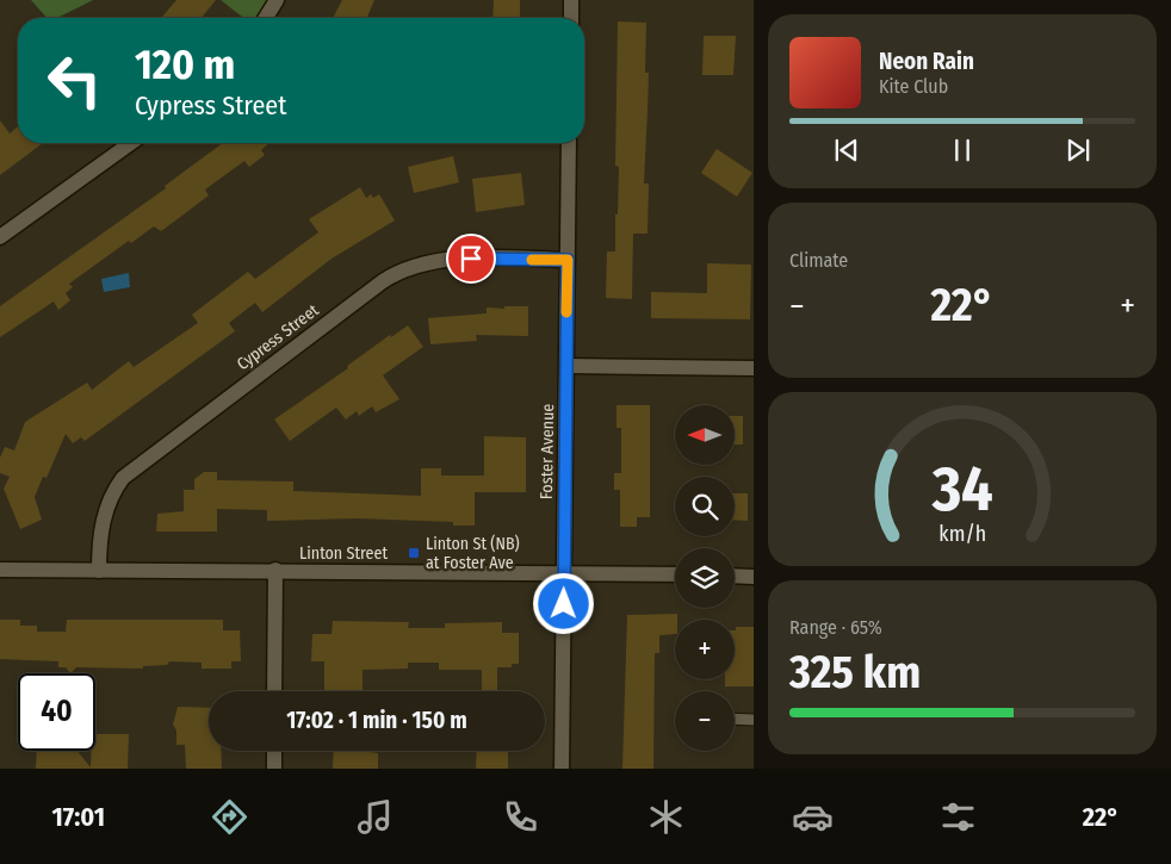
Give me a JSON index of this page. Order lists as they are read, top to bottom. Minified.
{"streets":{"street":["Cypress Street","Foster Avenue","Linton Street"]},"crossings":[["Cypress Street","Foster Avenue"],["Cypress Street","Linton Street"],["Foster Avenue","Linton Street"]],"places":{"transit":["Linton St (NB) at Foster Ave"]},"north":"left","page":{"turn":["120 m","Cypress Street"],"song":["Neon Rain","Kite Club"],"tile":["Climate",["Range · 65%","325 km"]],"heat":["−","22°","+"],"map_buttons":["+","−"],"limit":"40","trip":"17:02 · 1 min · 150 m","tabs":["17:01","22°"],"gauge":["34","km/h"]}}
